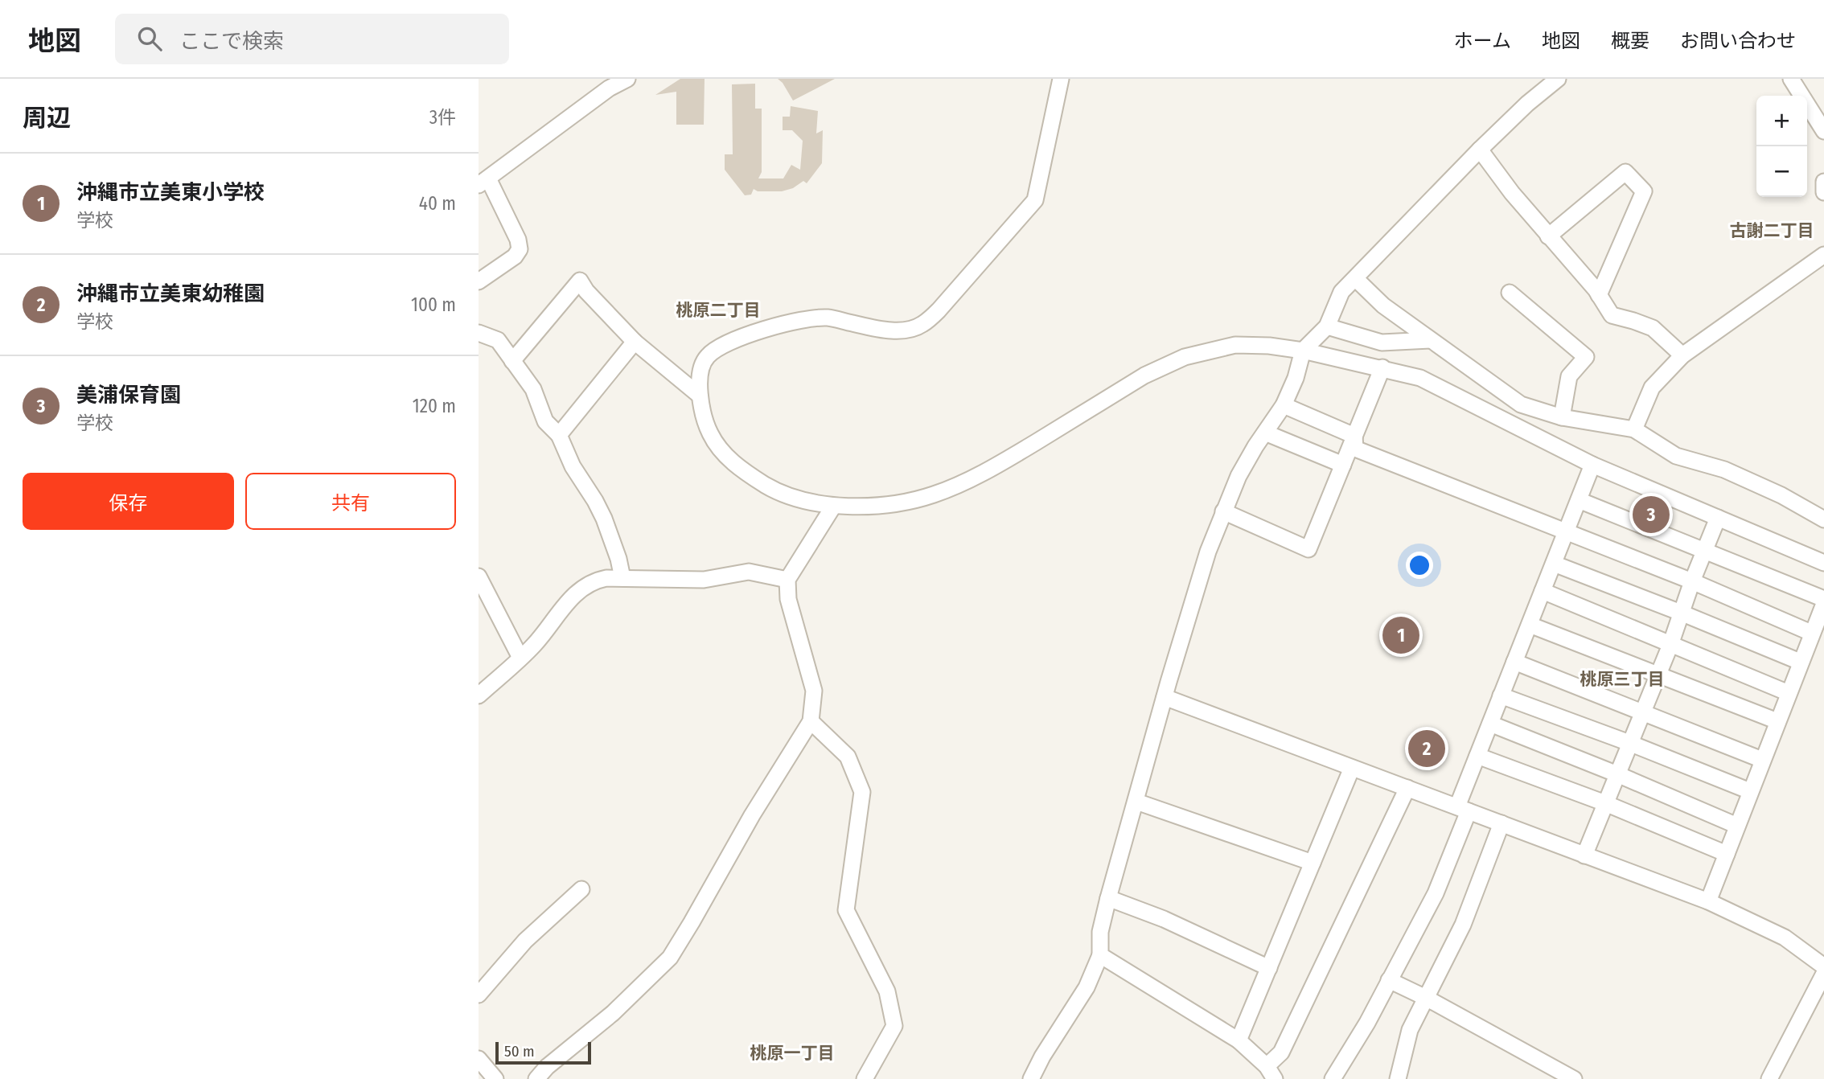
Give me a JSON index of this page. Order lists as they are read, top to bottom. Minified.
{"districts":["古謝二丁目","桃原二丁目","桃原三丁目","桃原一丁目"],"scale_bar":"50 m","page":{"header":"地図","search":"ここで検索","nav":["ホーム","地図","概要","お問い合わせ"],"heading":["周辺","3件"],"map_buttons":["+","−"],"list":[{"mark":"1","name":"沖縄市立美東小学校","note":"学校","value":"40 m"},{"mark":"2","name":"沖縄市立美東幼稚園","note":"学校","value":"100 m"},{"mark":"3","name":"美浦保育園","note":"学校","value":"120 m"}],"buttons":["保存","共有"],"pins":["3","1","2"],"scale":"50 m"}}
